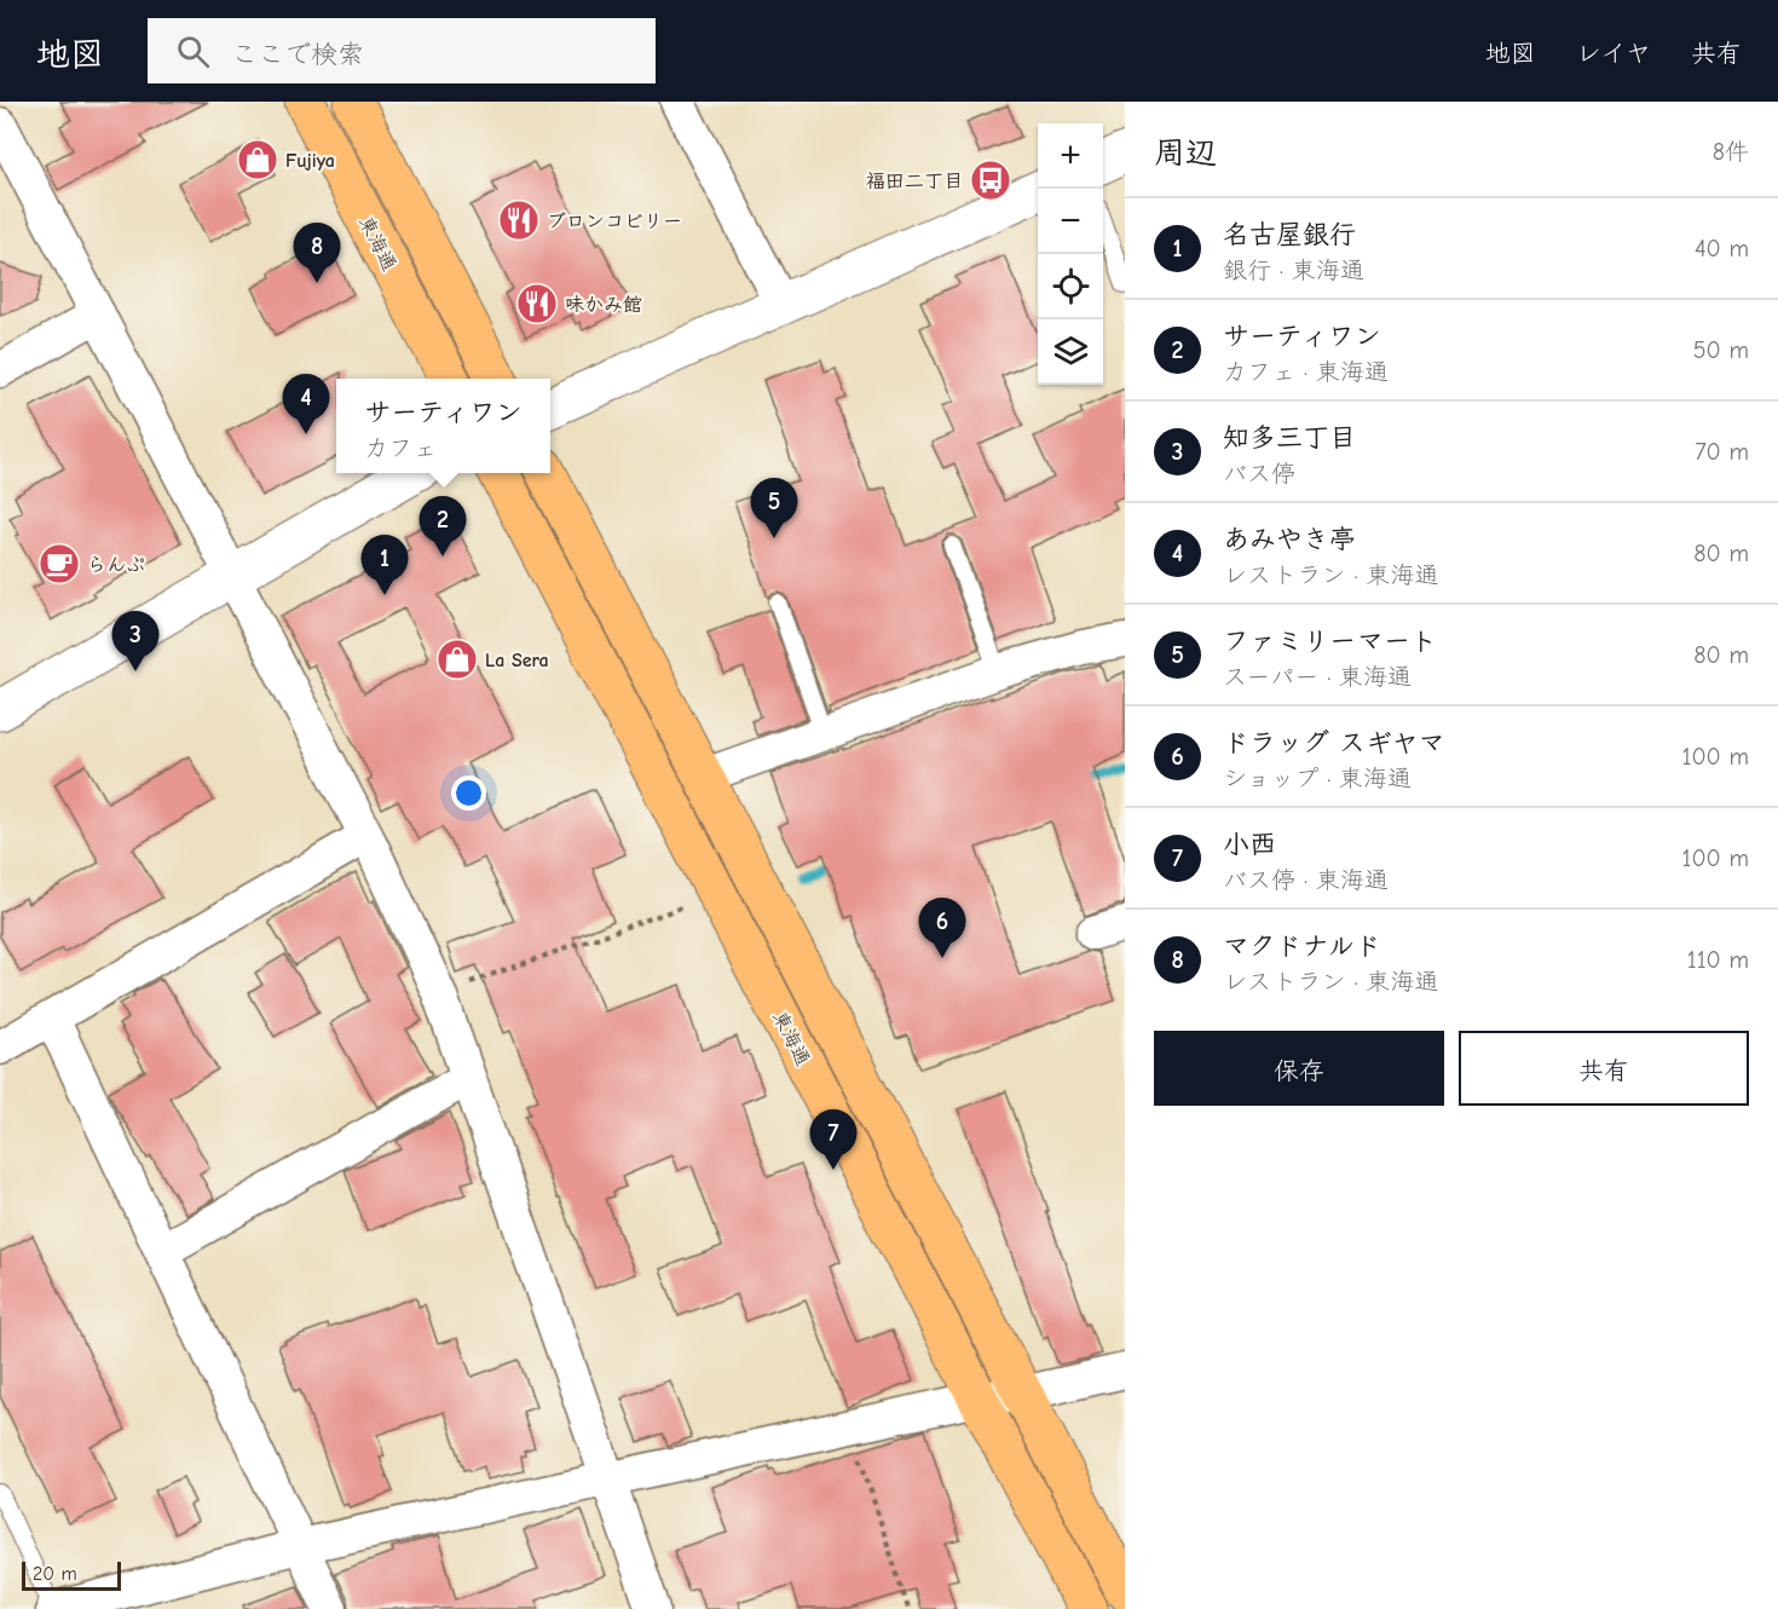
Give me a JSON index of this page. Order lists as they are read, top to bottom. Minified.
{"streets":{"main road":["東海通"]},"places":{"shop":["Fujiya","La Sera"],"bus stop":["福田二丁目"],"restaurant":["ブロンコビリー","味かみ館"],"cafe":["らんぷ"]},"scale_bar":"20 m","page":{"header":"地図","search":"ここで検索","nav":["地図","レイヤ","共有"],"heading":["周辺","8件"],"map_buttons":["+","−"],"list":[{"mark":"1","name":"名古屋銀行","note":"銀行 · 東海通","value":"40 m"},{"mark":"2","name":"サーティワン","note":"カフェ · 東海通","value":"50 m"},{"mark":"3","name":"知多三丁目","note":"バス停","value":"70 m"},{"mark":"4","name":"あみやき亭","note":"レストラン · 東海通","value":"80 m"},{"mark":"5","name":"ファミリーマート","note":"スーパー · 東海通","value":"80 m"},{"mark":"6","name":"ドラッグ スギヤマ","note":"ショップ · 東海通","value":"100 m"},{"mark":"7","name":"小西","note":"バス停 · 東海通","value":"100 m"},{"mark":"8","name":"マクドナルド","note":"レストラン · 東海通","value":"110 m"}],"pins":["8","4","5","2","1","3","6","7"],"popup":["サーティワン","カフェ"],"buttons":["保存","共有"],"scale":"20 m"}}
